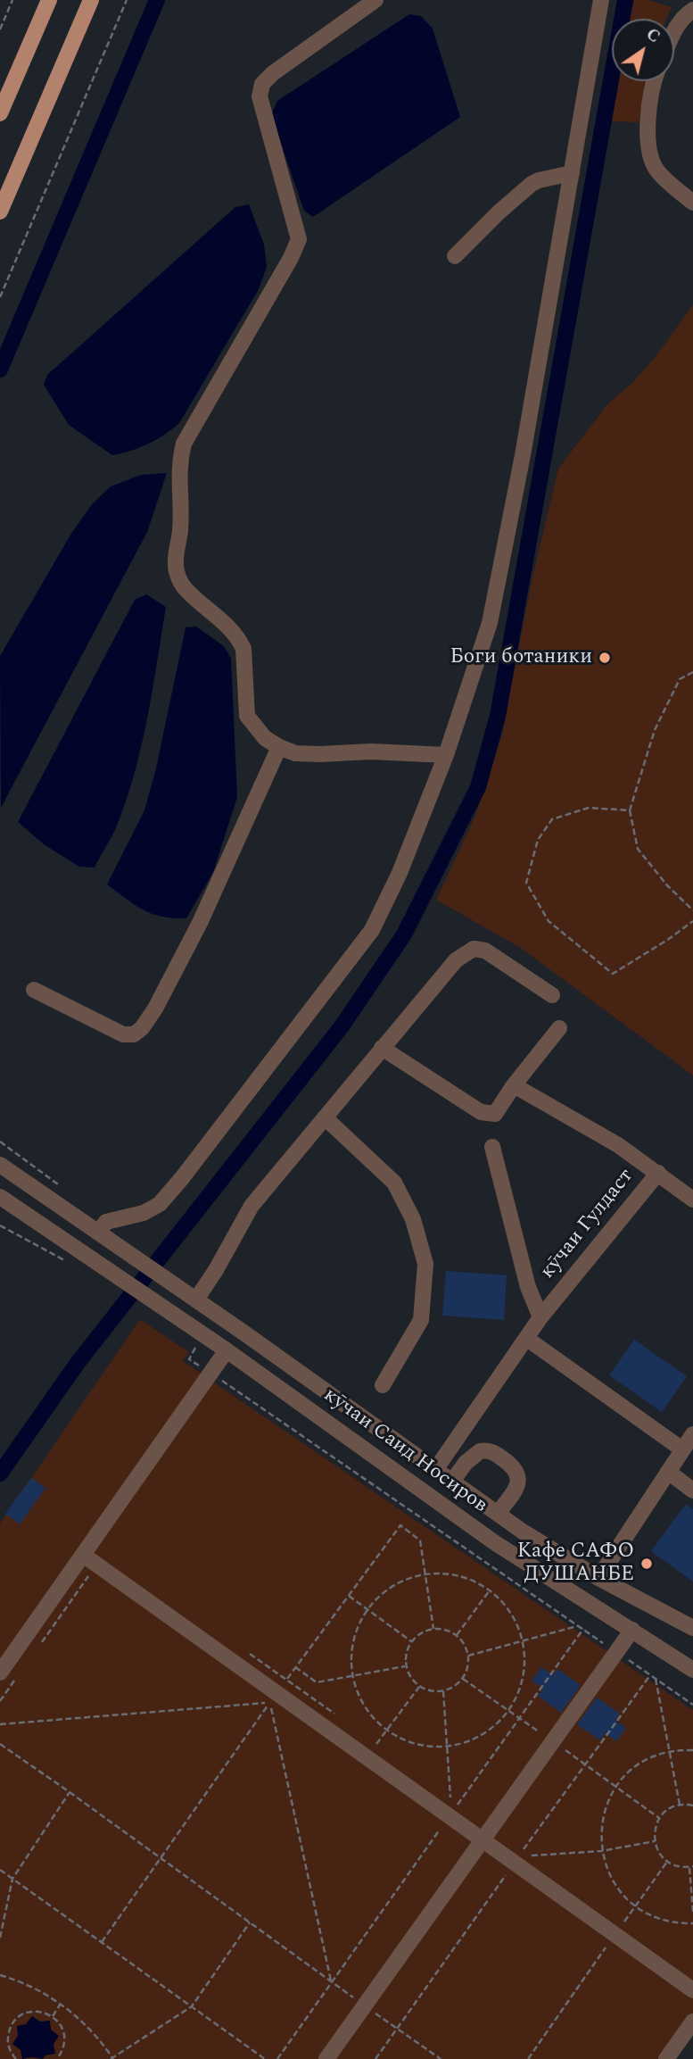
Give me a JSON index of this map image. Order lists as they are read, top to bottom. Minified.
{"streets":{"street":["кӯчаи Гулдаст","кӯчаи Саид Носиров"]},"crossings":[["кӯчаи Гулдаст","кӯчаи Саид Носиров"]],"places":["Боги ботаники","Кафе САФО ДУШАНБЕ"],"north":"top right"}
